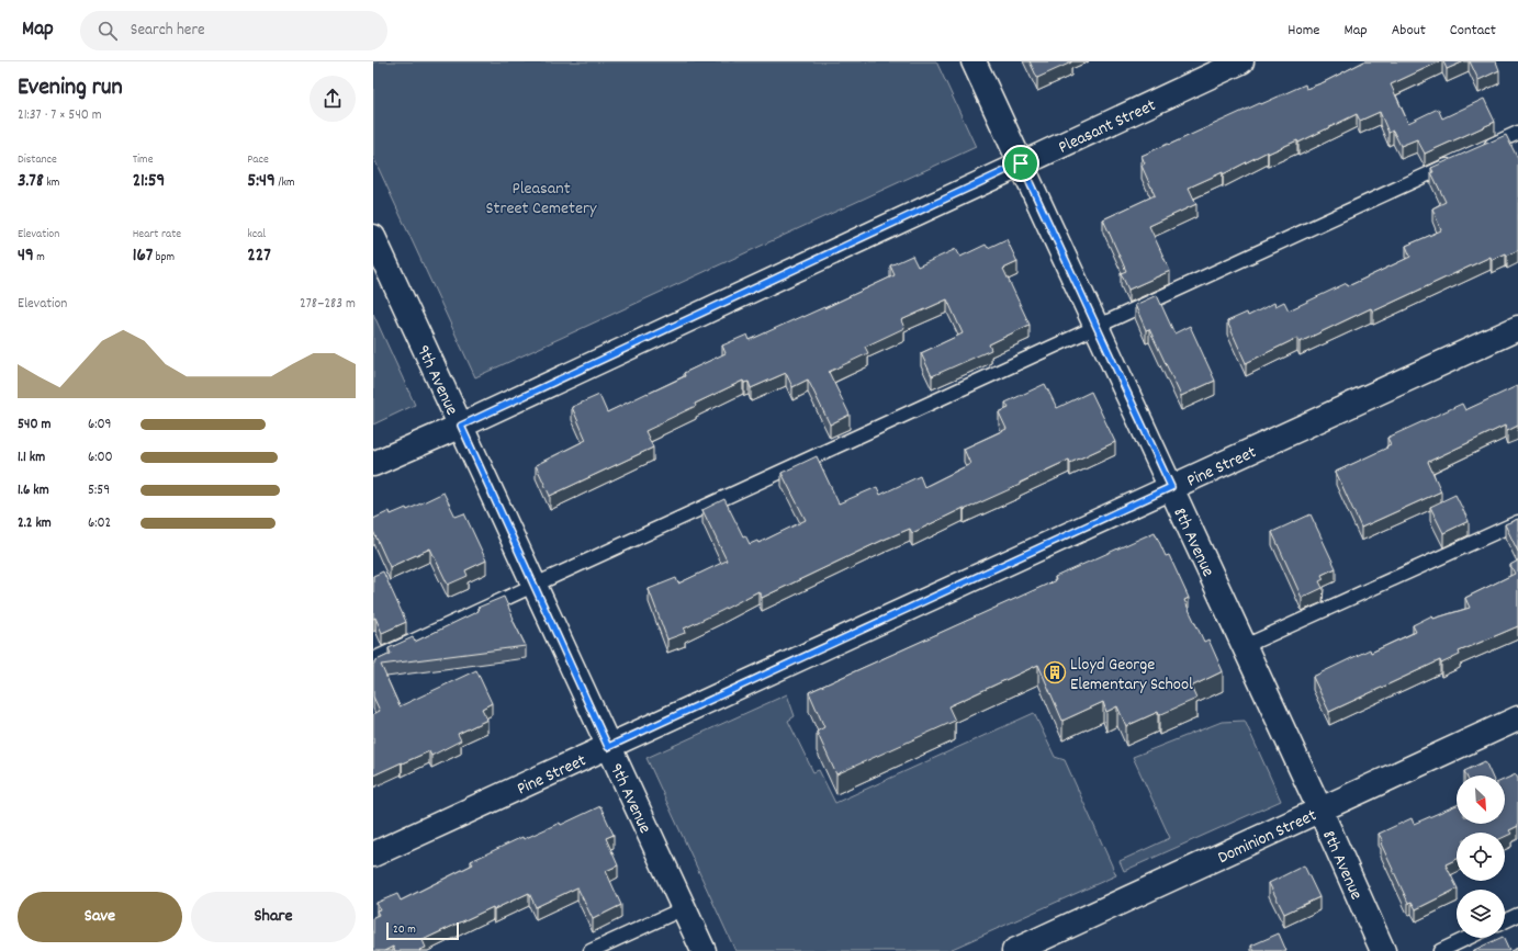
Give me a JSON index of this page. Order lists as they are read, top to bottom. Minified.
{"streets":{"street":["Pleasant Street","9th Avenue","Pine Street","8th Avenue","Dominion Street"]},"crossings":[["Pleasant Street","9th Avenue"],["Pleasant Street","8th Avenue"],["9th Avenue","Pine Street"],["Pine Street","8th Avenue"],["8th Avenue","Dominion Street"]],"parks":["Pleasant Street Cemetery"],"places":{"building":["Lloyd George Elementary School"]},"scale_bar":"20 m","north":"bottom right","page":{"header":"Map","search":"Search here","nav":["Home","Map","About","Contact"],"heading":["Evening run","21:37 · 7 × 540 m"],"stats":[["Distance","3.78 km"],["Time","21:59"],["Pace","5:49 /km"],["Elevation","49 m"],["Heart rate","167 bpm"],["kcal","227"]],"chart":["Elevation","278–283 m"],"list":[{"name":"540 m","note":"6:09"},{"name":"1.1 km","note":"6:00"},{"name":"1.6 km","note":"5:59"},{"name":"2.2 km","note":"6:02"}],"buttons":["Save","Share"],"scale":"20 m"}}
